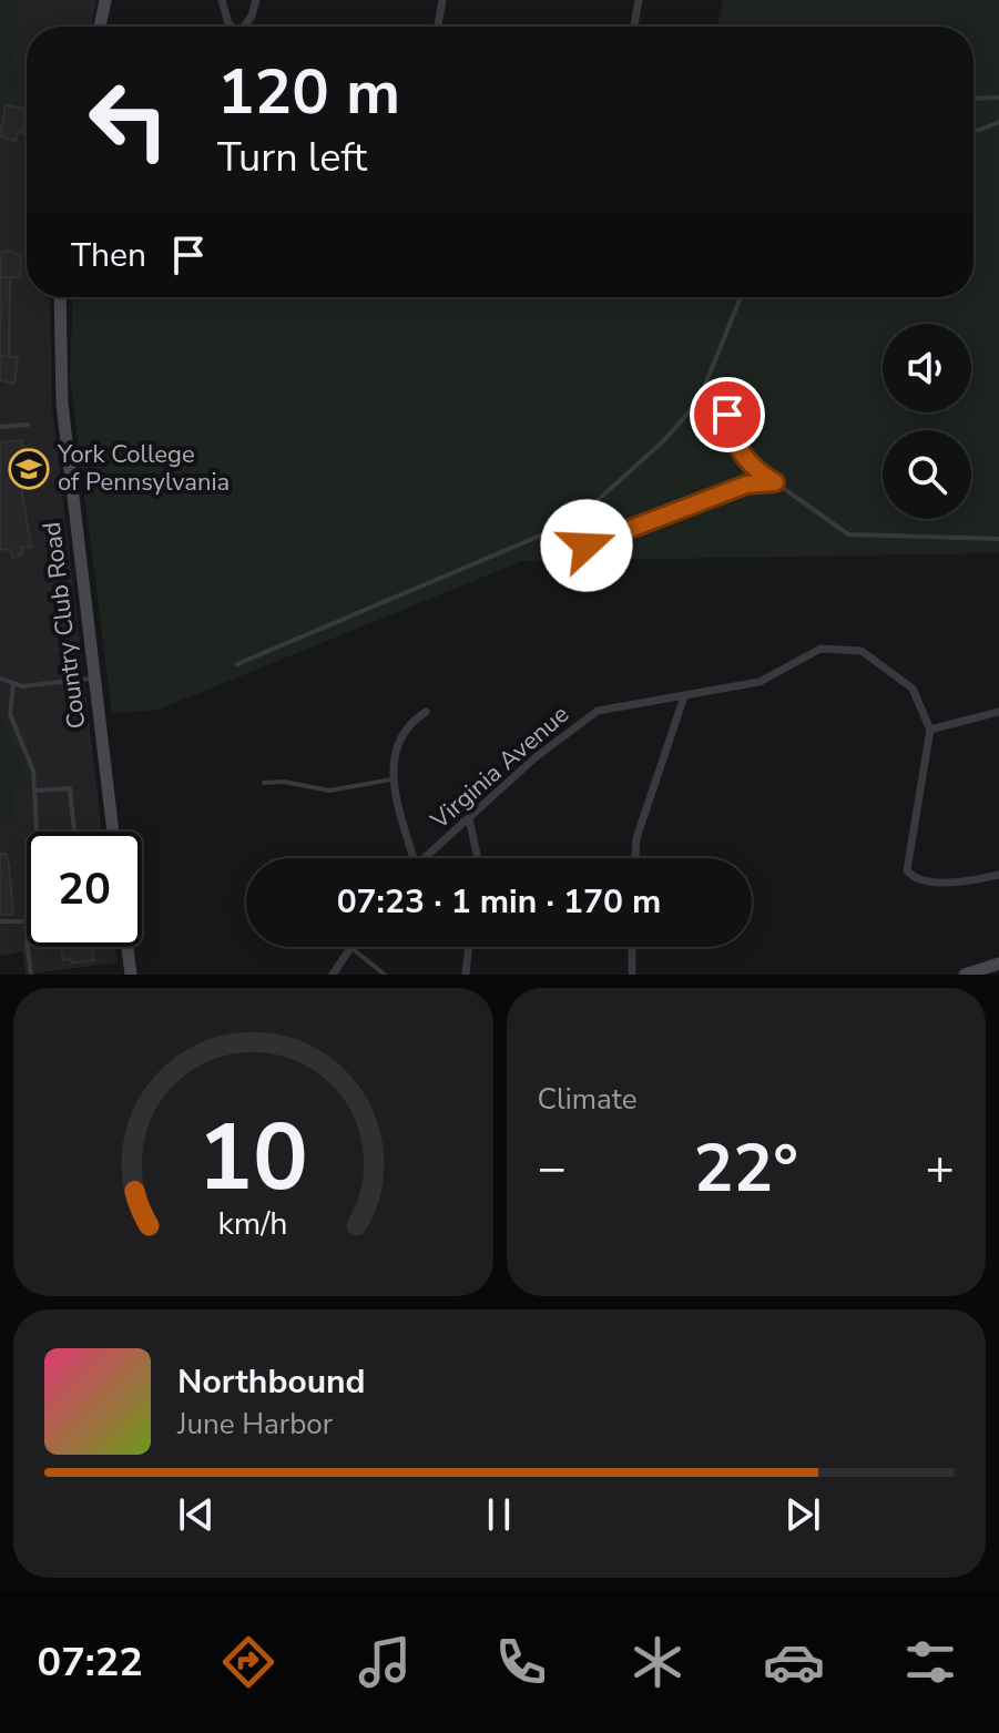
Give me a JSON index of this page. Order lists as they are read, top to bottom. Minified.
{"streets":{"main road":["Country Club Road"],"street":["Virginia Avenue"]},"places":{"school or university":["York College of Pennsylvania"]},"page":{"turn":["120 m","Turn left"],"then":"Then","limit":"20","trip":"07:23 · 1 min · 170 m","tile":"Climate","heat":["−","22°","+"],"song":["Northbound","June Harbor"],"tabs":"07:22","gauge":["10","km/h"]}}
